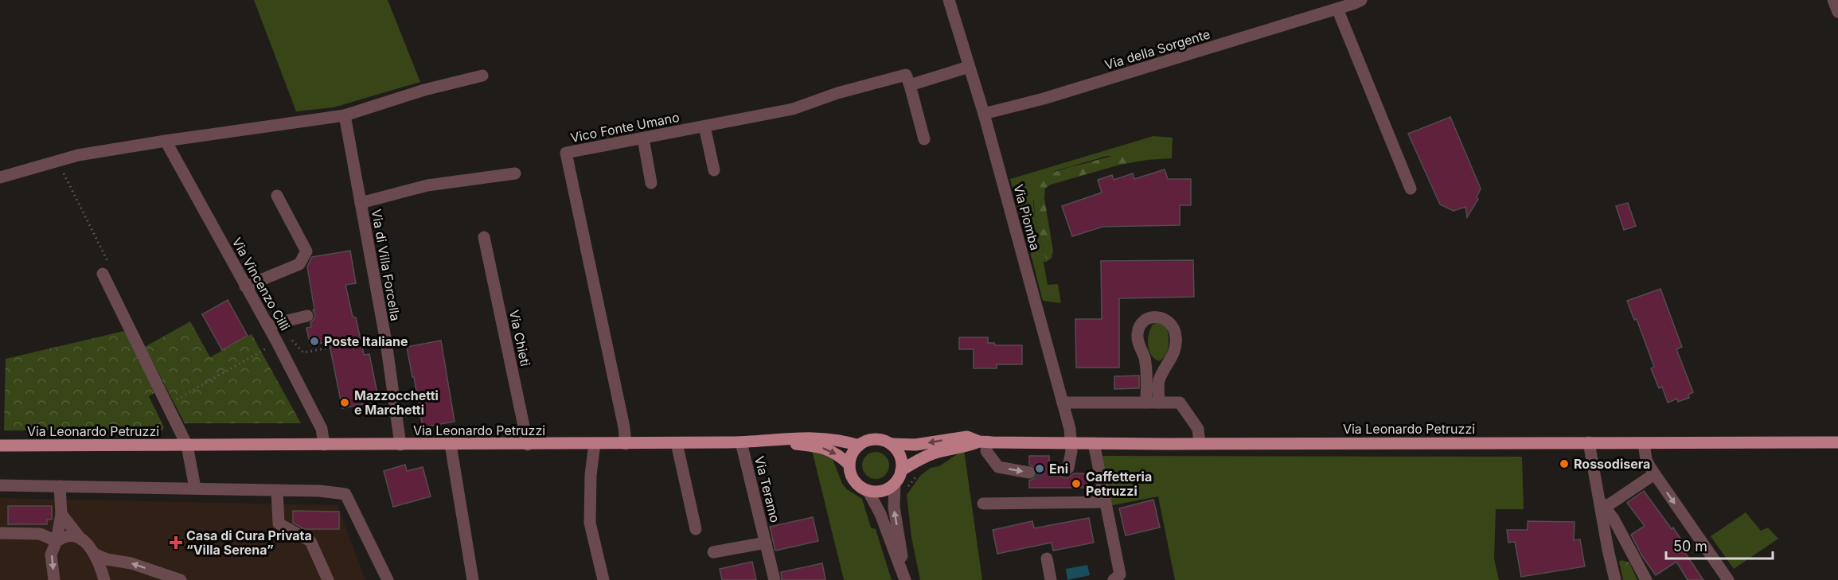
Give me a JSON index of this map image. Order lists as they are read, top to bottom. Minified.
{"streets":{"main road":["Via Leonardo Petruzzi"],"street":["Via della Sorgente","Vico Fonte Umano","Via Piomba","Via di Villa Forcella","Via Vincenzo Cilli","Via Chieti","Via Teramo"]},"crossings":[["Via della Sorgente","Via Piomba"],["Vico Fonte Umano","Via Leonardo Petruzzi"],["Via Piomba","Via Leonardo Petruzzi"],["Via di Villa Forcella","Via Leonardo Petruzzi"],["Via Vincenzo Cilli","Via Leonardo Petruzzi"],["Via Chieti","Via Leonardo Petruzzi"],["Via Leonardo Petruzzi","Via Teramo"]],"places":{"other":["Poste Italiane","Mazzocchetti e Marchetti","Rossodisera","Eni","Caffetteria Petruzzi"],"health":["Casa di Cura Privata “Villa Serena”"]},"scale_bar":"50 m"}
